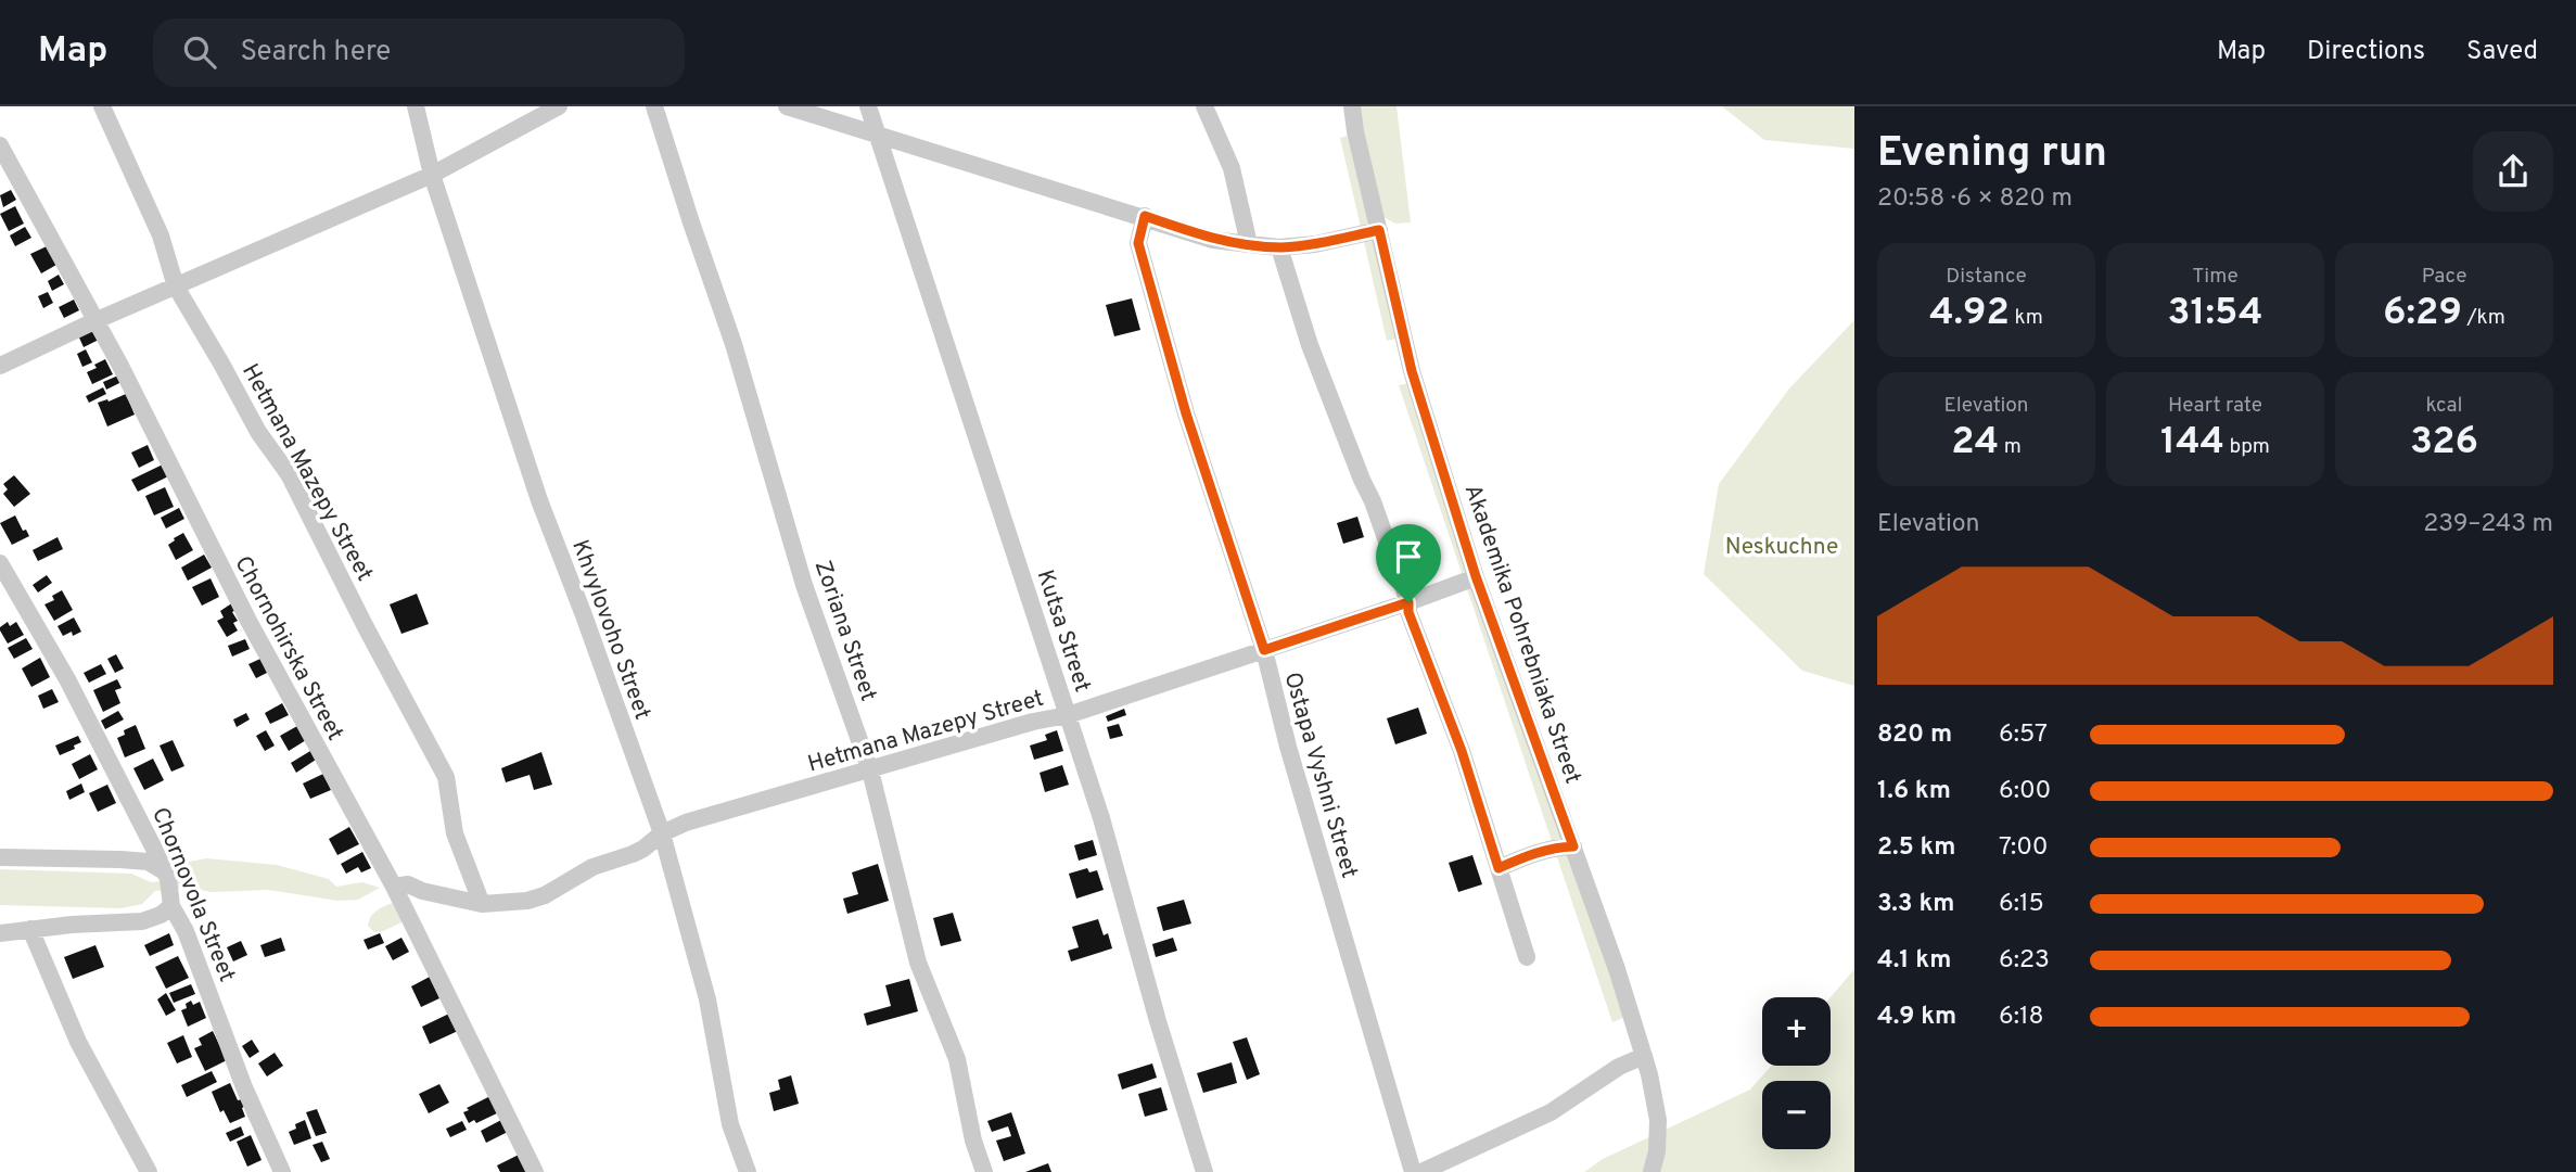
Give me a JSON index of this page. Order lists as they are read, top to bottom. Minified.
{"streets":{"street":["Hetmana Mazepy Street","Khvylovoho Street","Zoriana Street","Kutsa Street","Akademika Pohrebniaka Street","Chornohirska Street","Ostapa Vyshni Street","Chornovola Street"]},"crossings":[["Hetmana Mazepy Street","Khvylovoho Street"],["Hetmana Mazepy Street","Zoriana Street"],["Hetmana Mazepy Street","Kutsa Street"],["Hetmana Mazepy Street","Akademika Pohrebniaka Street"],["Hetmana Mazepy Street","Chornohirska Street"],["Hetmana Mazepy Street","Ostapa Vyshni Street"]],"parks":["Neskuchne"],"page":{"header":"Map","search":"Search here","nav":["Map","Directions","Saved"],"heading":["Evening run","20:58 · 6 × 820 m"],"stats":[["Distance","4.92 km"],["Time","31:54"],["Pace","6:29 /km"],["Elevation","24 m"],["Heart rate","144 bpm"],["kcal","326"]],"chart":["Elevation","239–243 m"],"list":[{"name":"820 m","note":"6:57"},{"name":"1.6 km","note":"6:00"},{"name":"2.5 km","note":"7:00"},{"name":"3.3 km","note":"6:15"},{"name":"4.1 km","note":"6:23"},{"name":"4.9 km","note":"6:18"}],"map_buttons":["+","−"]}}
